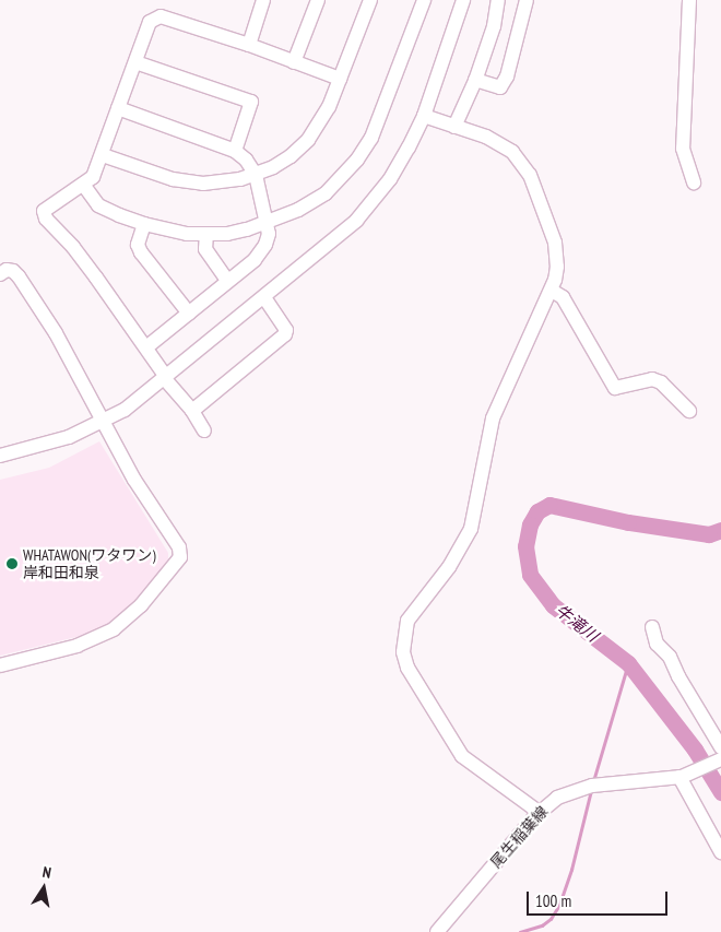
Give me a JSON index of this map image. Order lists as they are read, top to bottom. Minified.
{"streets":{"street":["尾生稲葉線"]},"water":["牛滝川"],"places":["WHATAWON(ワタワン) 岸和田和泉"],"scale_bar":"100 m","north":"top"}
